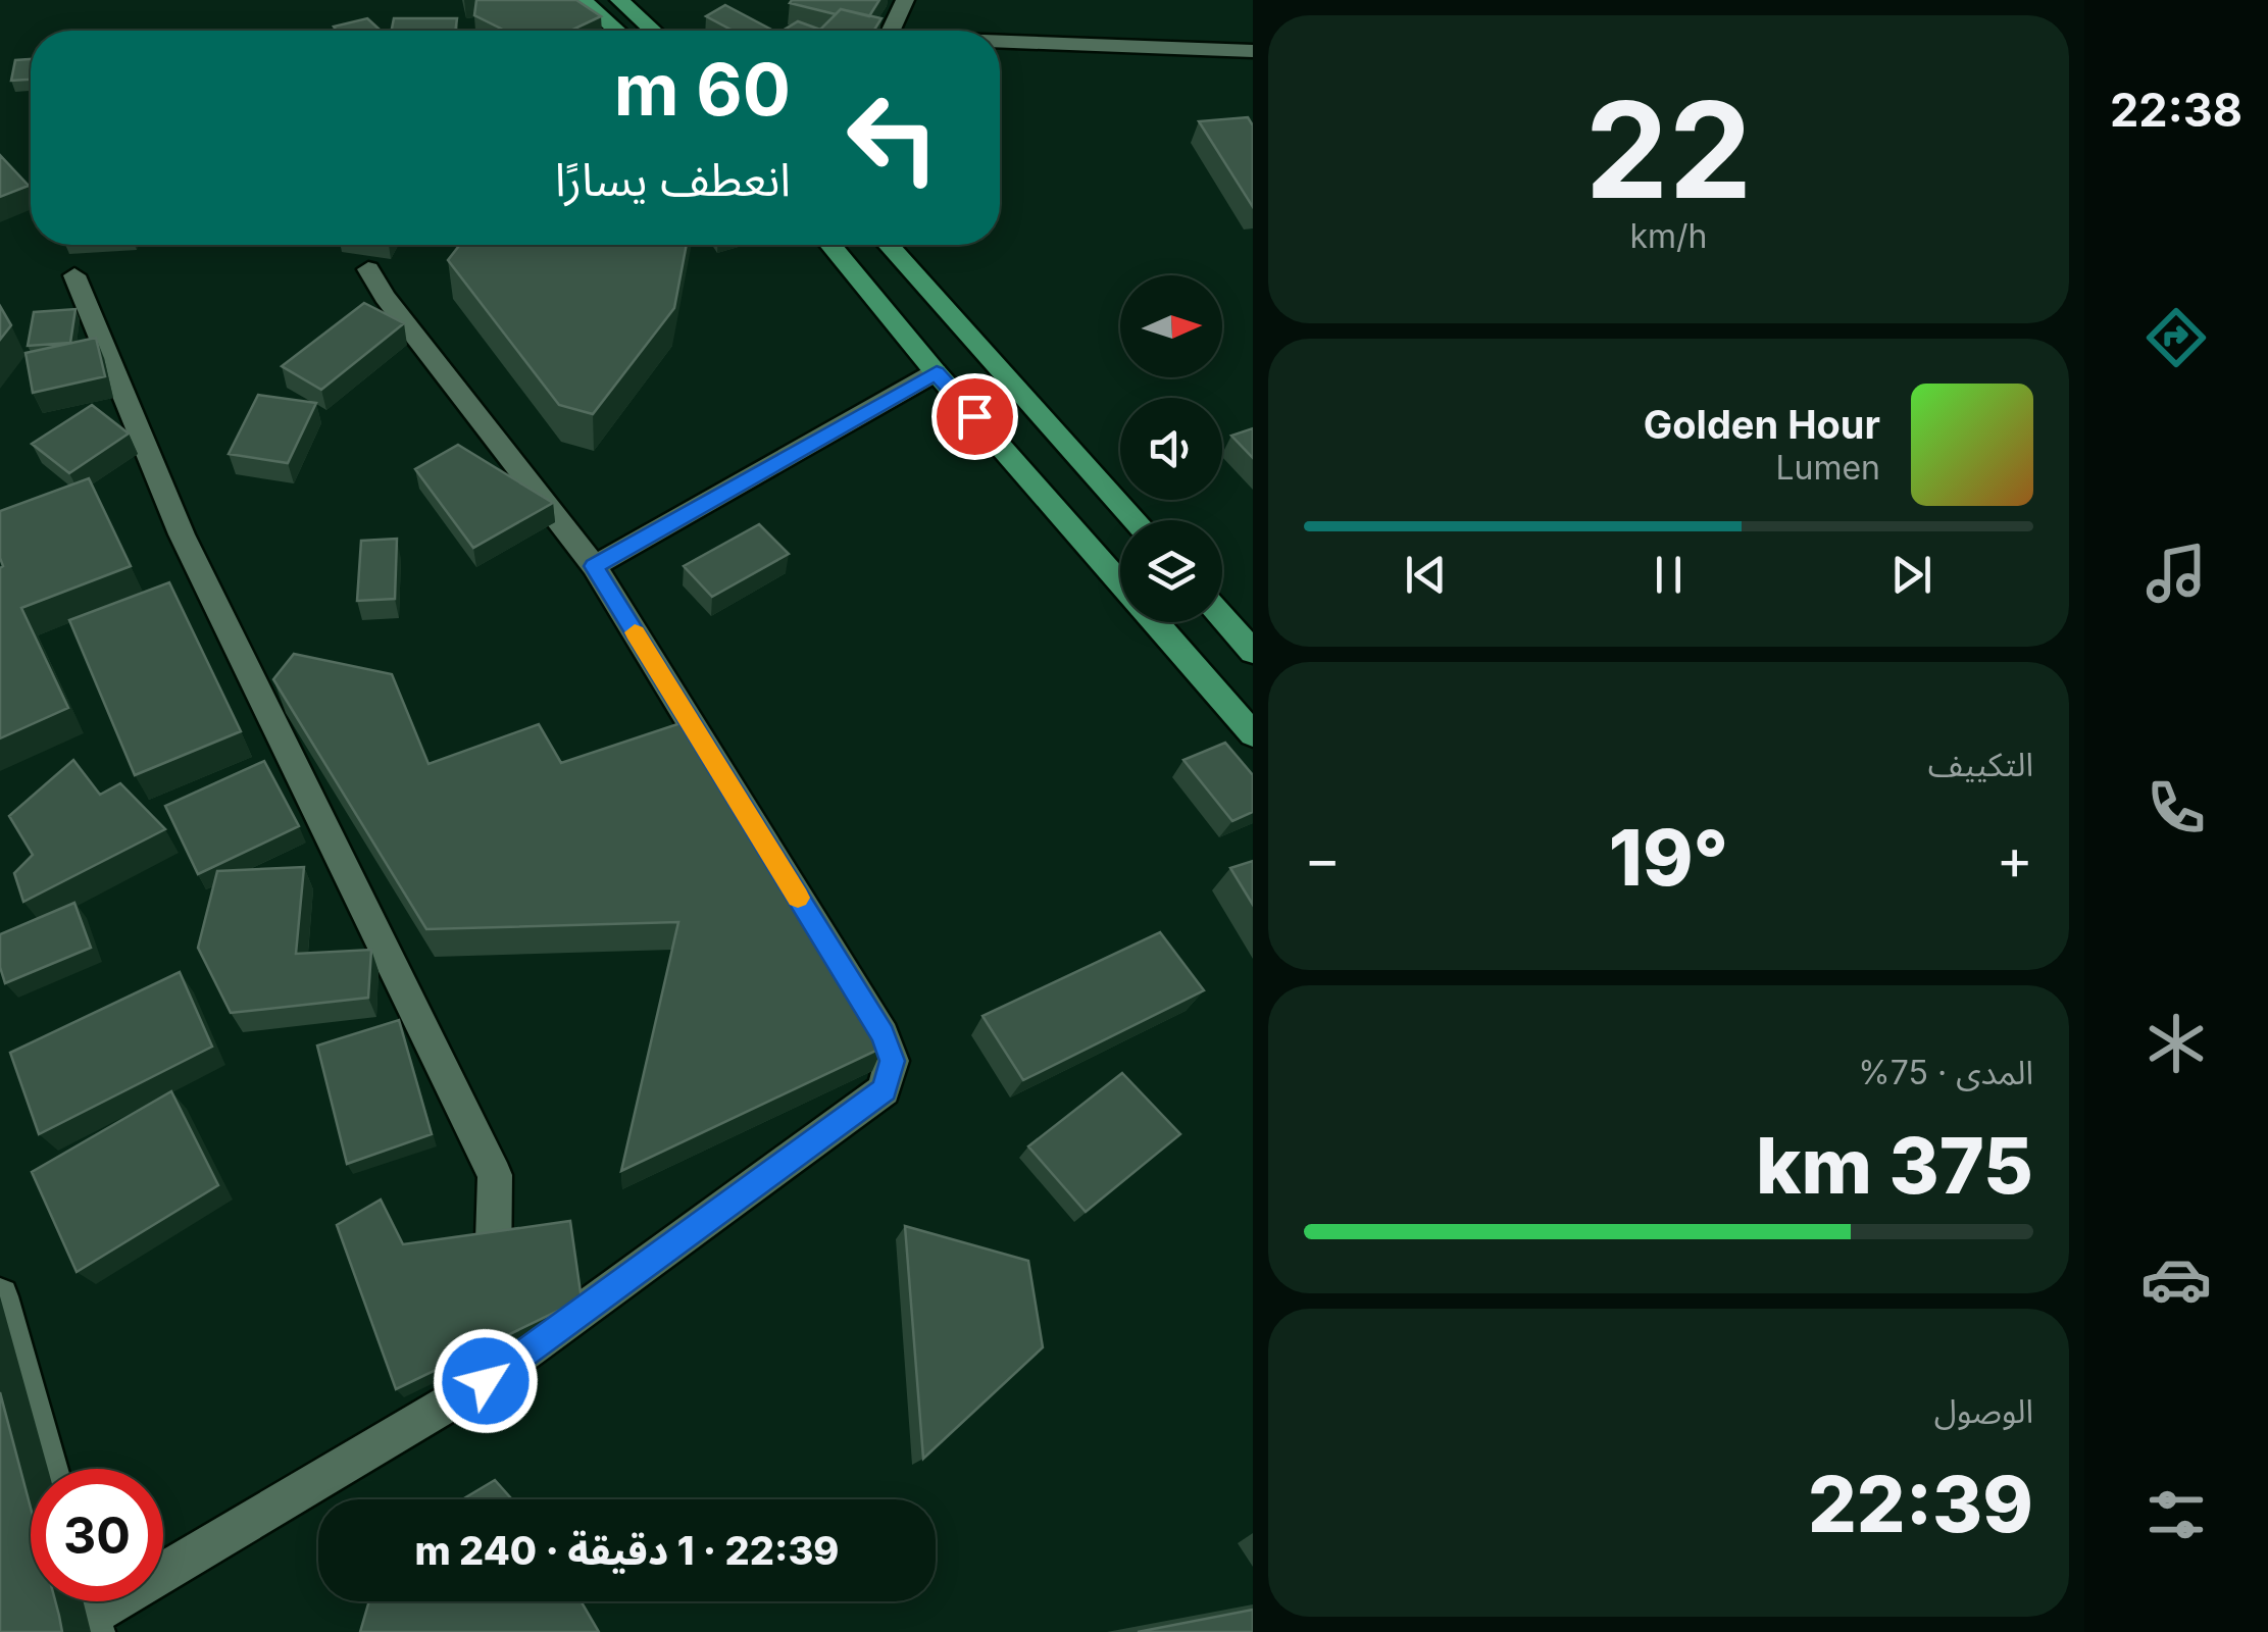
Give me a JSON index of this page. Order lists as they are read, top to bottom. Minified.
{"north":"right","page":{"tabs":"22:38","tile":[["22","km/h"],"التكييف",["المدى · 75%","375 km"],["الوصول","22:39"]],"turn":["60 m","انعطف يسارًا"],"song":["Golden Hour","Lumen"],"heat":["−","19°","+"],"limit":"30","trip":"22:39 · 1 دقيقة · 240 m"}}
